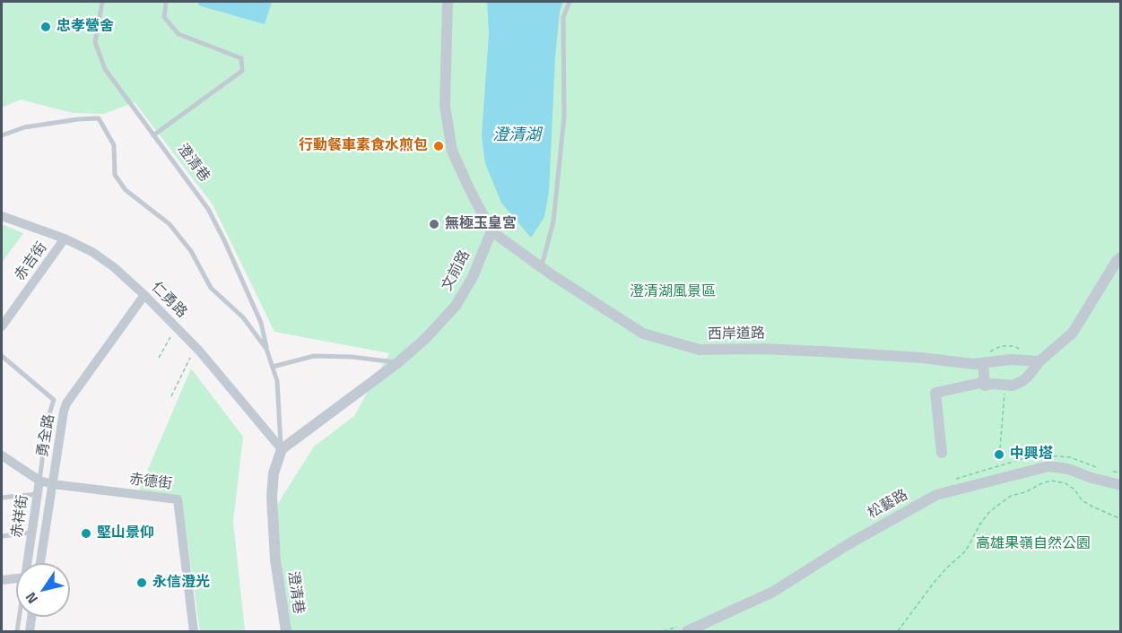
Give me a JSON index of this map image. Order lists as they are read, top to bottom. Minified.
{"streets":{"street":["澄清巷","赤吉街","文前路","仁勇路","西岸道路","勇全路","赤德街","松藝路","赤祥街"]},"crossings":[["澄清巷","文前路"],["澄清巷","仁勇路"],["赤吉街","仁勇路"],["文前路","仁勇路"],["文前路","西岸道路"],["仁勇路","勇全路"],["勇全路","赤德街"]],"water":["澄清湖"],"parks":["澄清湖風景區","高雄果嶺自然公園"],"places":["忠孝營舍","行動餐車素食水煎包","無極玉皇宮","中興塔","堅山景仰","永信澄光"],"north":"bottom left"}
